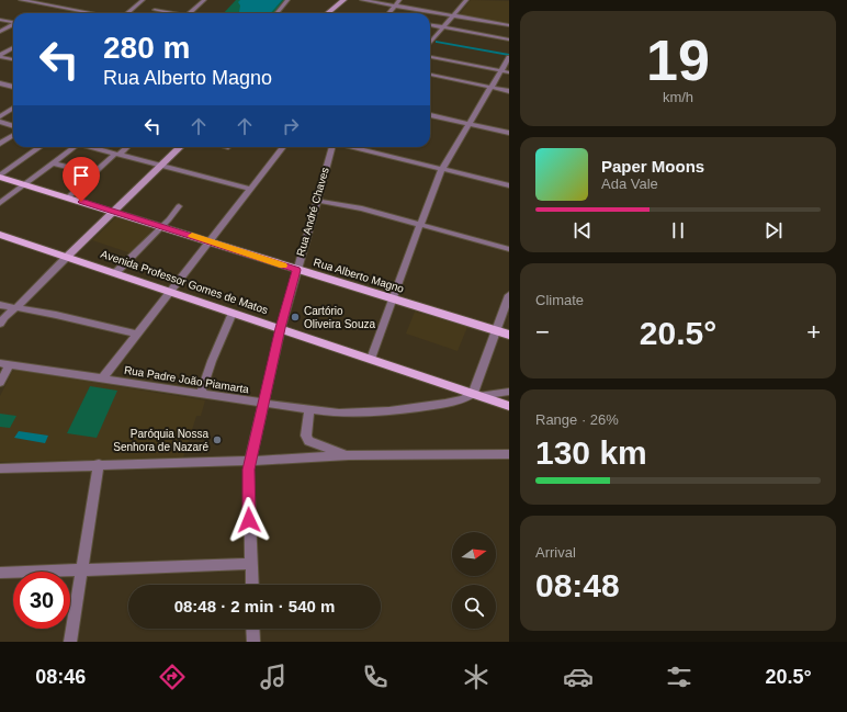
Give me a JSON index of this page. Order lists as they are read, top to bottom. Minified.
{"streets":{"main road":["Rua Alberto Magno","Avenida Professor Gomes de Matos"],"street":["Rua André Chaves","Rua Padre João Piamarta"]},"crossings":[["Rua André Chaves","Rua Alberto Magno"],["Rua André Chaves","Avenida Professor Gomes de Matos"],["Rua André Chaves","Rua Padre João Piamarta"],["Avenida Professor Gomes de Matos","Rua Padre João Piamarta"]],"places":["Cartório Oliveira Souza","Paróquia Nossa Senhora de Nazaré"],"north":"right","page":{"tile":[["19","km/h"],"Climate",["Range · 26%","130 km"],["Arrival","08:48"]],"turn":["280 m","Rua Alberto Magno"],"song":["Paper Moons","Ada Vale"],"heat":["−","20.5°","+"],"limit":"30","trip":"08:48 · 2 min · 540 m","tabs":["08:46","20.5°"]}}
